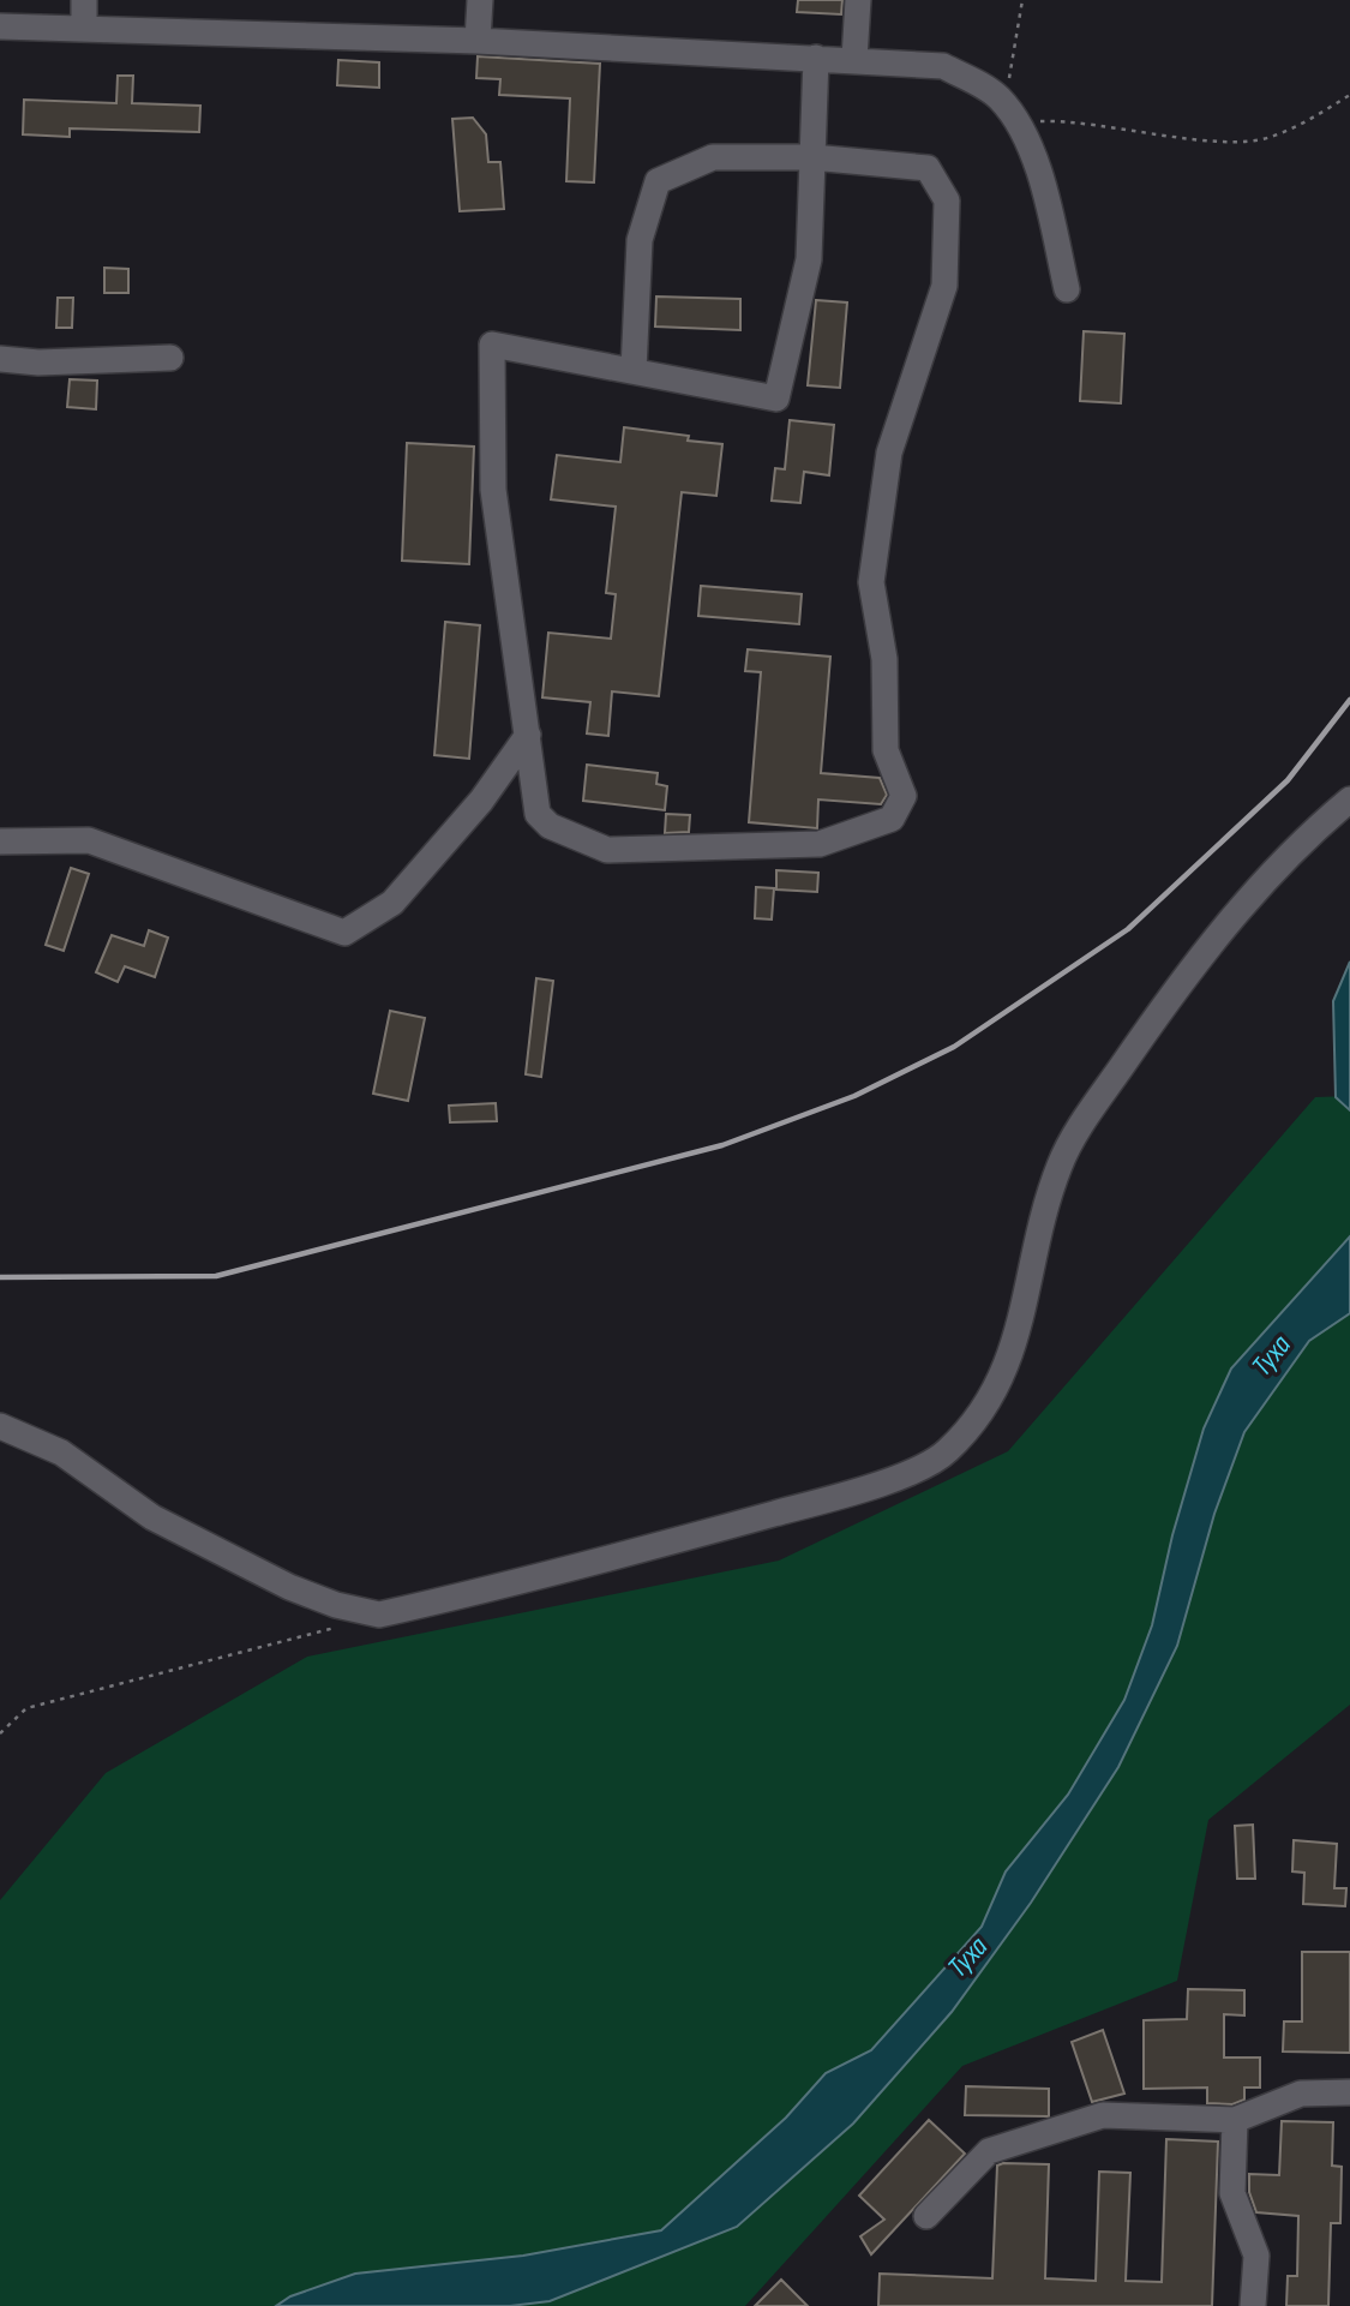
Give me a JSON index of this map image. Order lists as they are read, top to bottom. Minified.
{"water":["Туха"]}
